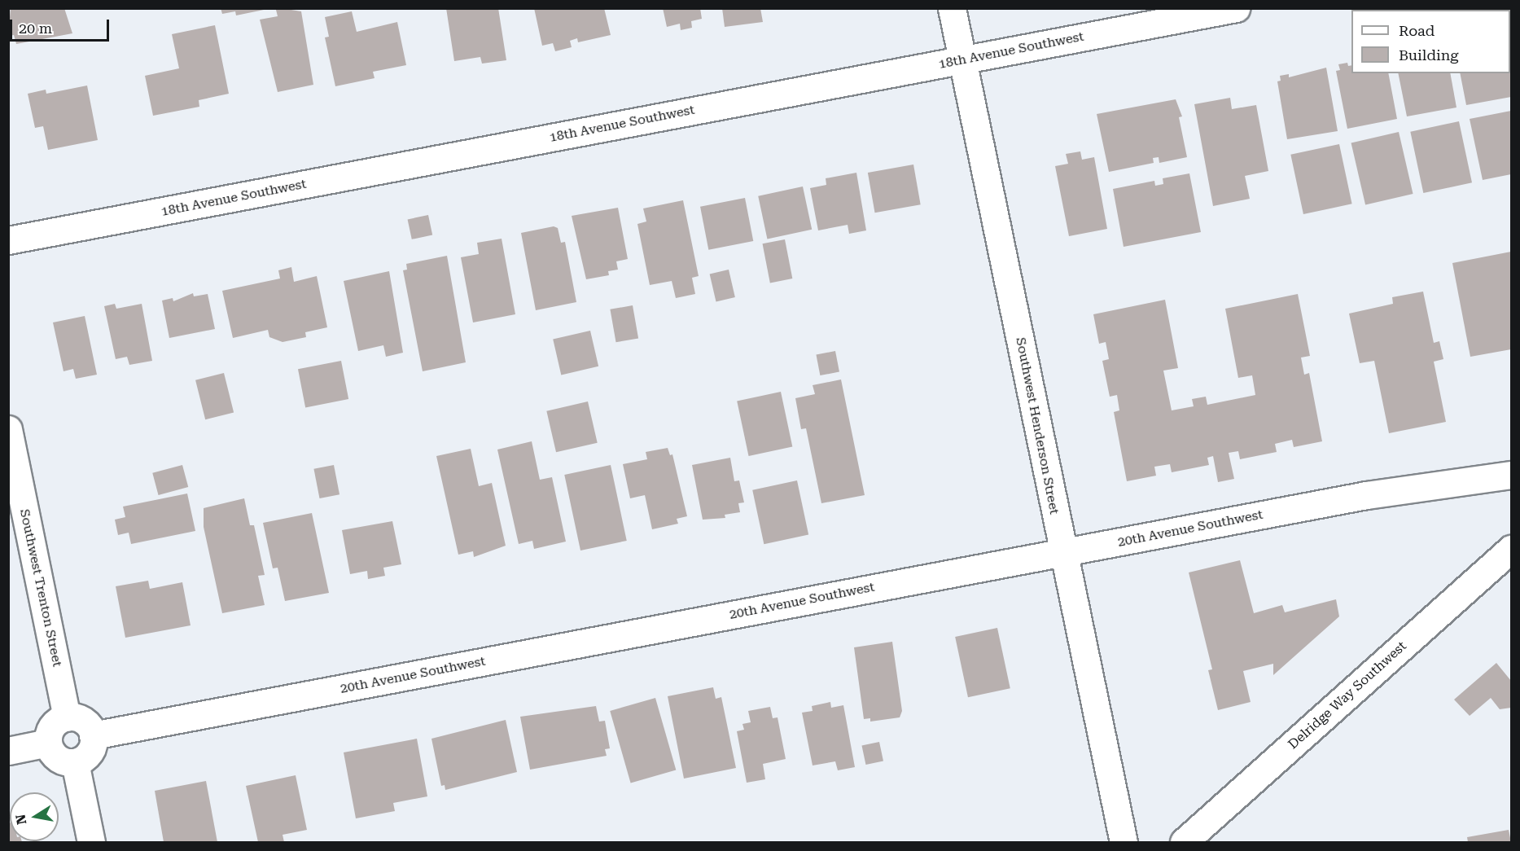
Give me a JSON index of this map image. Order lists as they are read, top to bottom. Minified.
{"streets":{"street":["18th Avenue Southwest","Southwest Henderson Street","20th Avenue Southwest","Southwest Trenton Street","Delridge Way Southwest"]},"crossings":[["18th Avenue Southwest","Southwest Henderson Street"],["Southwest Henderson Street","20th Avenue Southwest"],["20th Avenue Southwest","Southwest Trenton Street"]],"legend":["Road","Building"],"scale_bar":"20 m","north":"left"}
